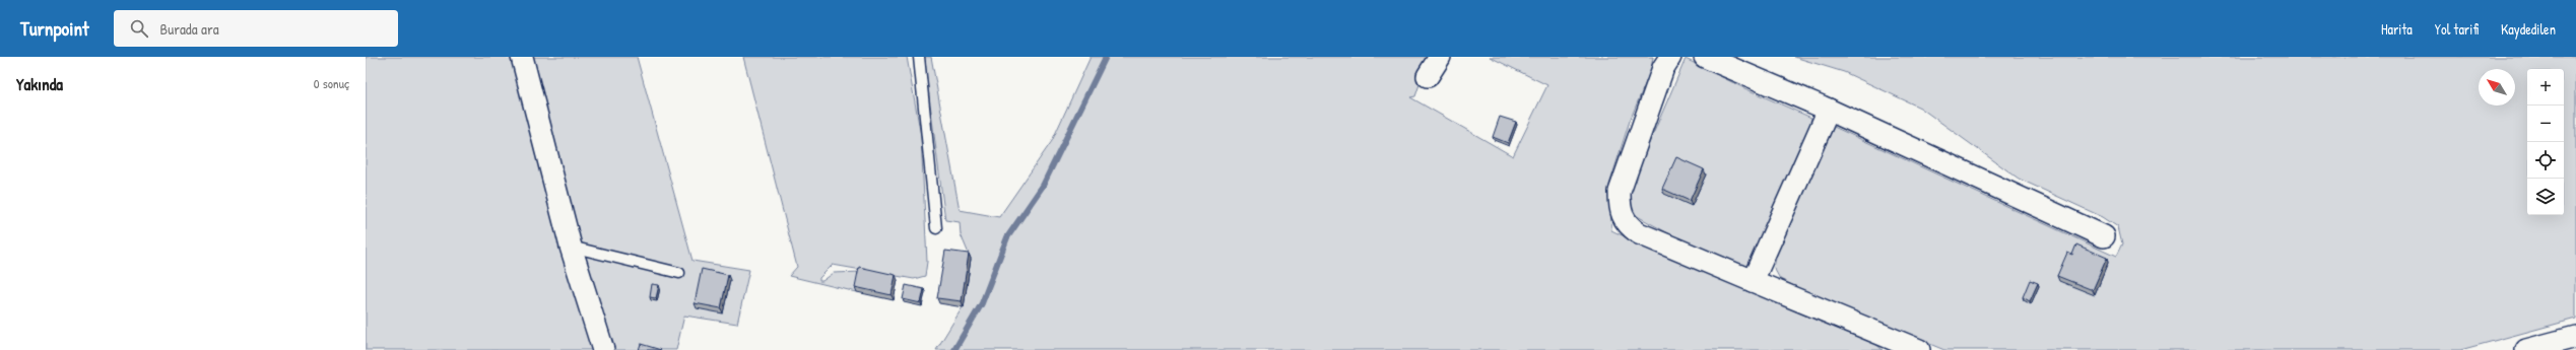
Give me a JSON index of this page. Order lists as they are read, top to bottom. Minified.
{"north":"top left","page":{"header":"Turnpoint","search":"Burada ara","nav":["Harita","Yol tarifi","Kaydedilen"],"heading":["Yakında","0 sonuç"],"map_buttons":["+","−"]}}
